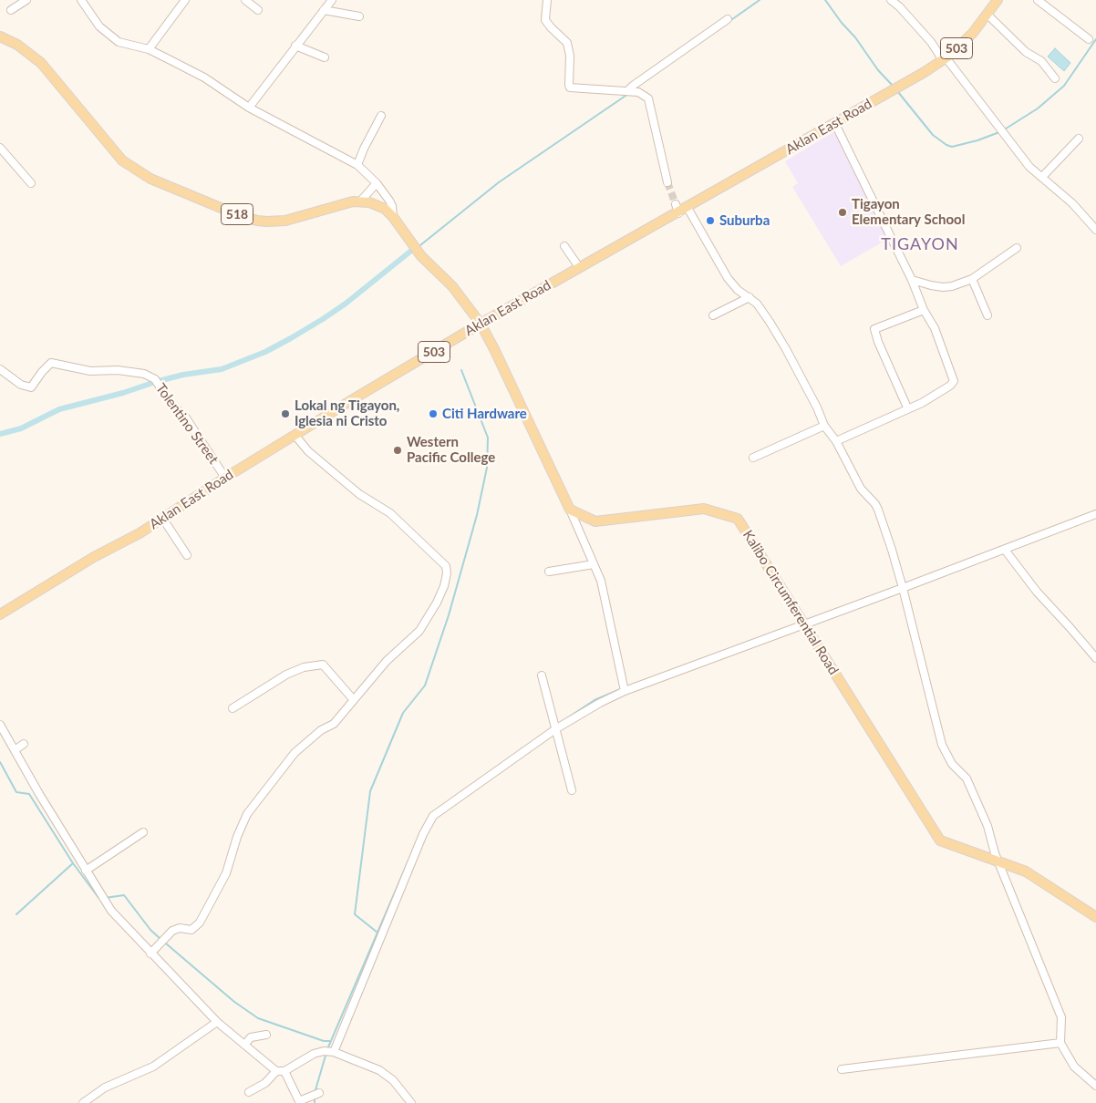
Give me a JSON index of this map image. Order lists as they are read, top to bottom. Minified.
{"streets":{"main road":["503","Aklan East Road","518","Kalibo Circumferential Road"],"street":["Tolentino Street"]},"crossings":[["503","Aklan East Road"],["Aklan East Road","518"],["Aklan East Road","Tolentino Street"],["518","Kalibo Circumferential Road"]],"districts":["TIGAYON"],"places":["Tigayon Elementary School","Suburba","Lokal ng Tigayon, Iglesia ni Cristo","Citi Hardware","Western Pacific College"]}
